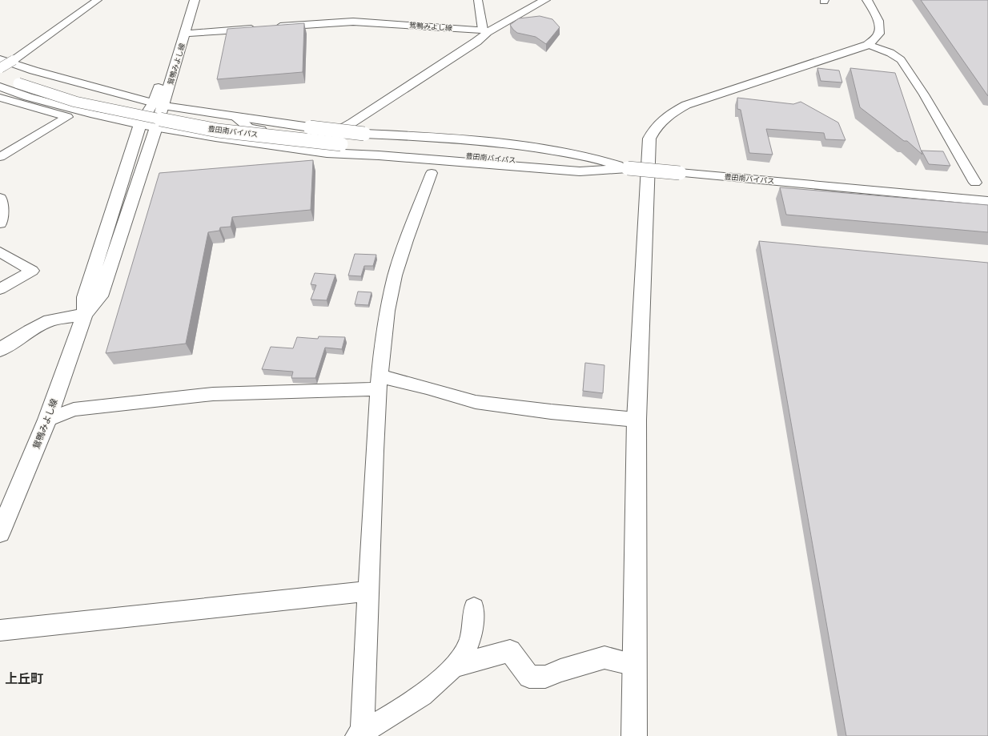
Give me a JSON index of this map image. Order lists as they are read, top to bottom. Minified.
{"streets":{"main road":["鴛鴨みよし線","豊田南バイパス"]},"districts":["上丘町"]}
